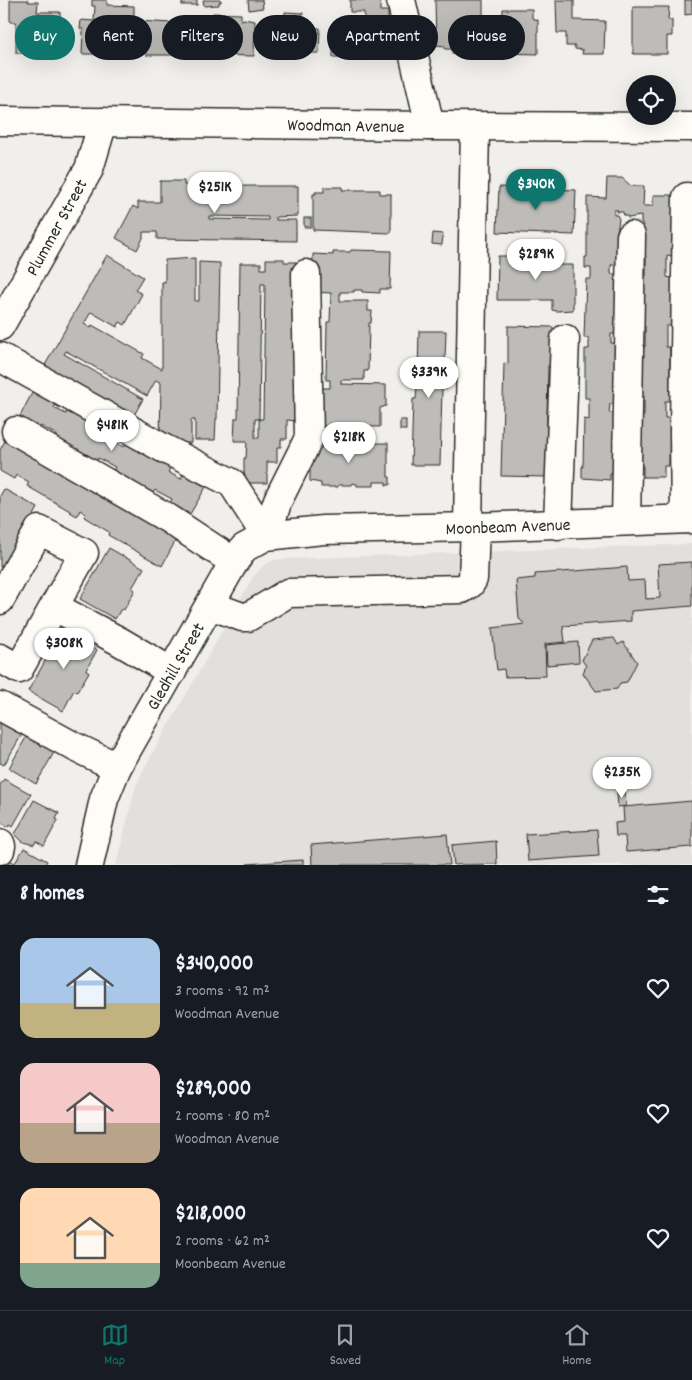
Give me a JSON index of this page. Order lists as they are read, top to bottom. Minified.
{"streets":{"main road":["Woodman Avenue","Plummer Street","Moonbeam Avenue","Gledhill Street"]},"crossings":[["Woodman Avenue","Plummer Street"],["Moonbeam Avenue","Gledhill Street"]],"page":{"chip":["Buy","Rent","Filters","New","Apartment","House"],"price":["$340K","$251K","$289K","$339K","$481K","$218K","$308K","$235K"],"heading":"8 homes","list":[{"name":"$340,000","note":"3 rooms · 92 m² · Woodman Avenue"},{"name":"$289,000","note":"2 rooms · 80 m² · Woodman Avenue"},{"name":"$218,000","note":"2 rooms · 62 m² · Moonbeam Avenue"}],"tabs":["Map","Saved","Home"]}}
